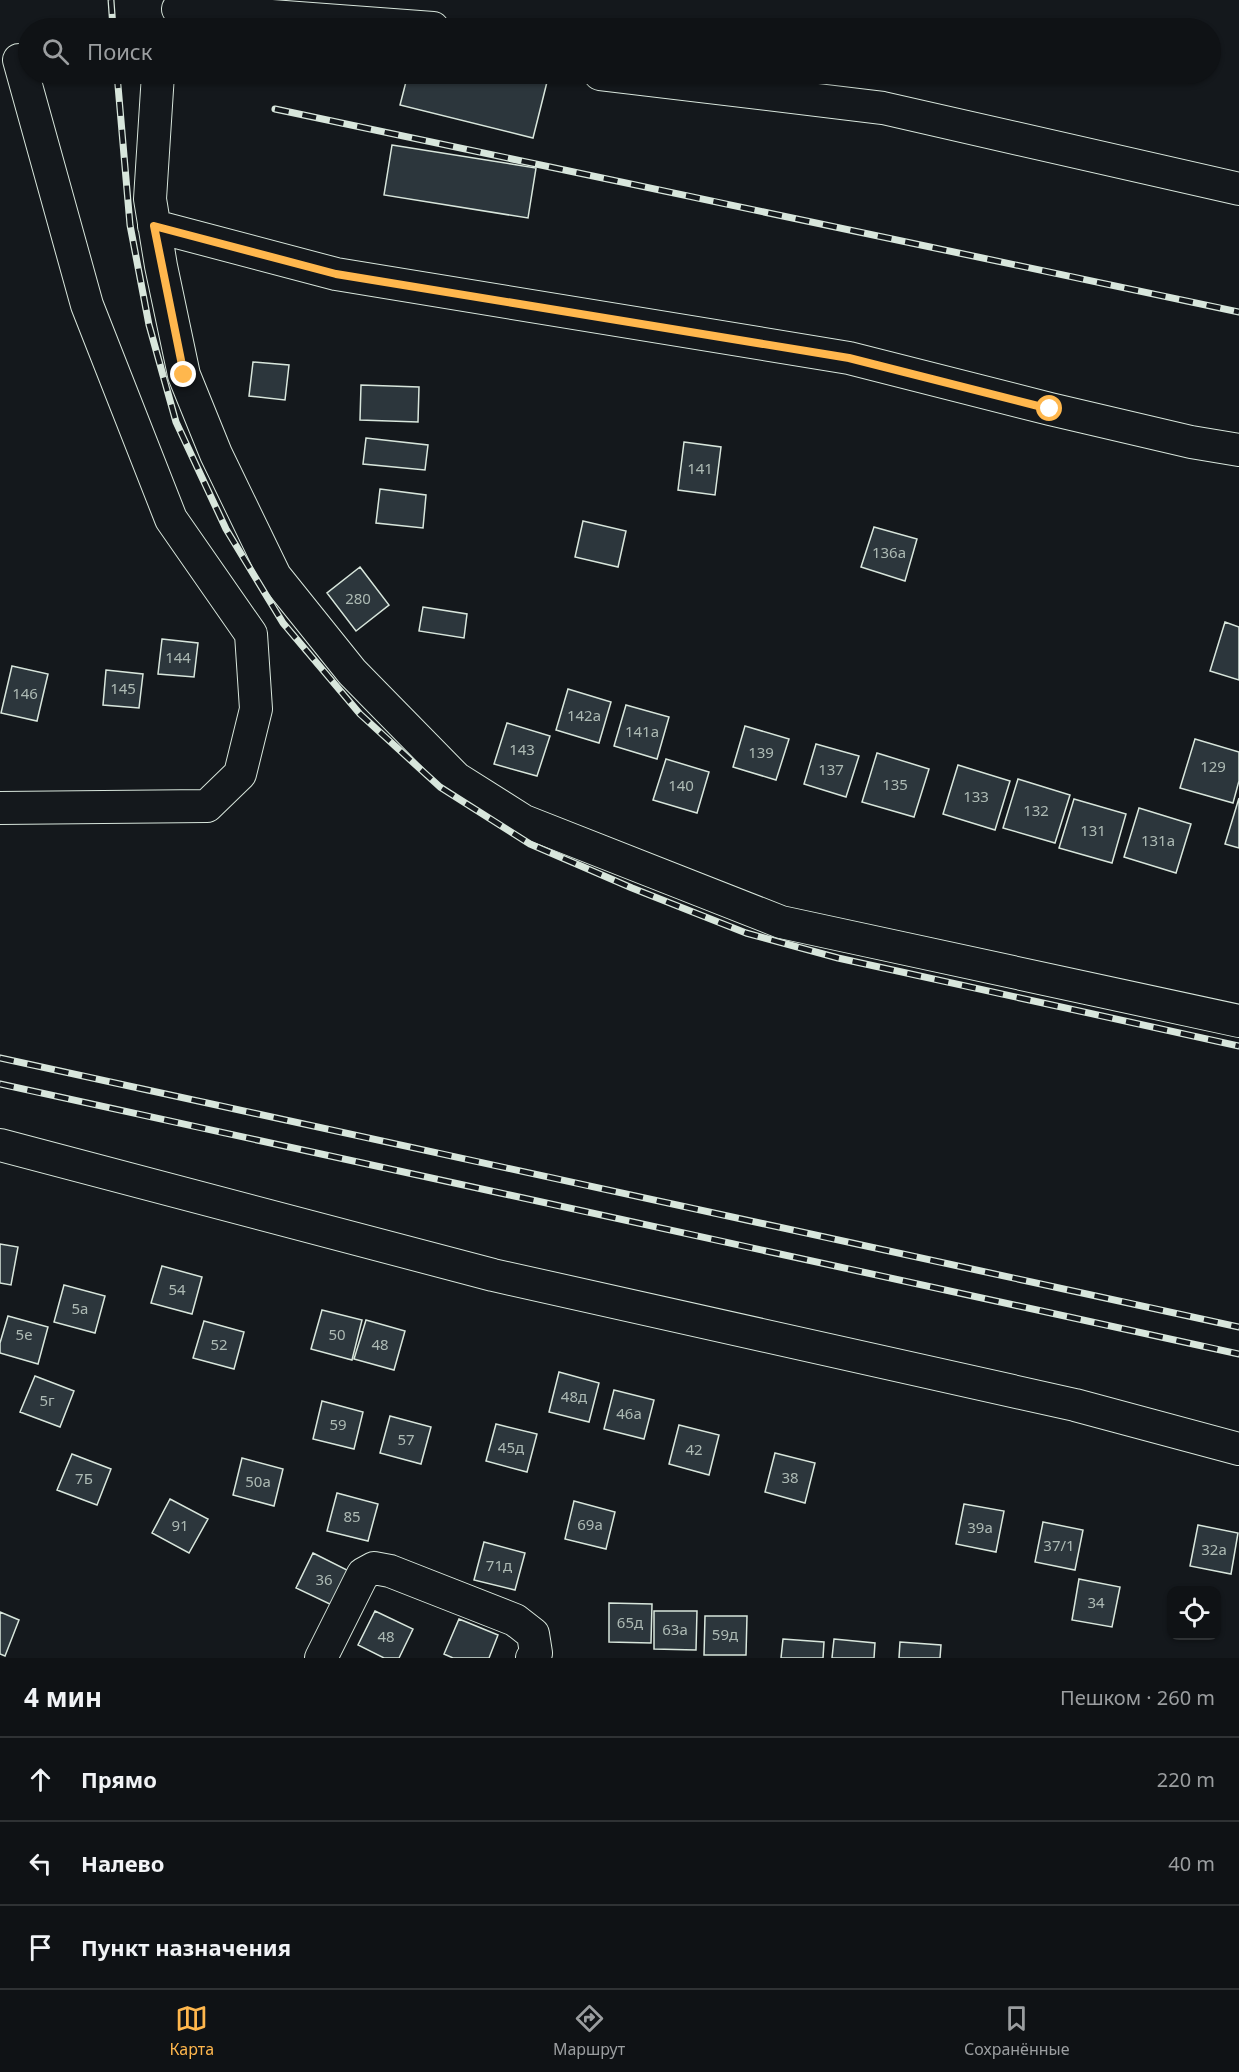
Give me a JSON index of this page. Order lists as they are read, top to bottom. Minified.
{"house_numbers":["141","136а","280","144","145","146","142а","141а","143","139","129","137","135","140","133","132","131","131а","54","5а","5е","50","52","48","48д","5г","46а","59","57","45д","42","38","7Б","50а","85","69а","91","39а","37/1","32а","71д","36","34","65д","63а","59д","48"],"page":{"search":"Поиск","heading":["4 мин","Пешком · 260 m"],"list":[["Прямо","220 m"],["Налево","40 m"],"Пункт назначения"],"nav":["Карта","Маршрут","Сохранённые"]}}
